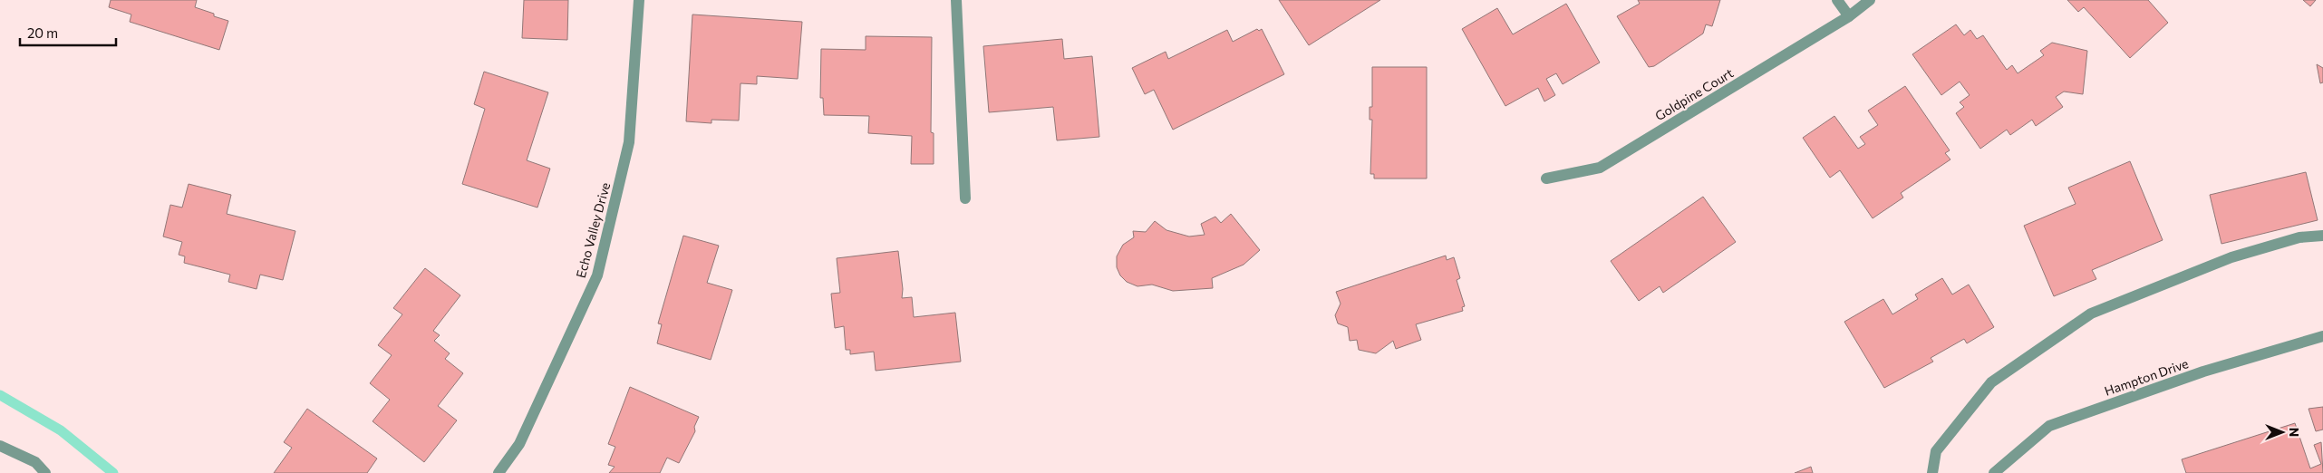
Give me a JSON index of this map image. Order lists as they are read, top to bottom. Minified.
{"streets":{"street":["Goldpine Court","Echo Valley Drive","Hampton Drive"]},"scale_bar":"20 m","north":"right"}
